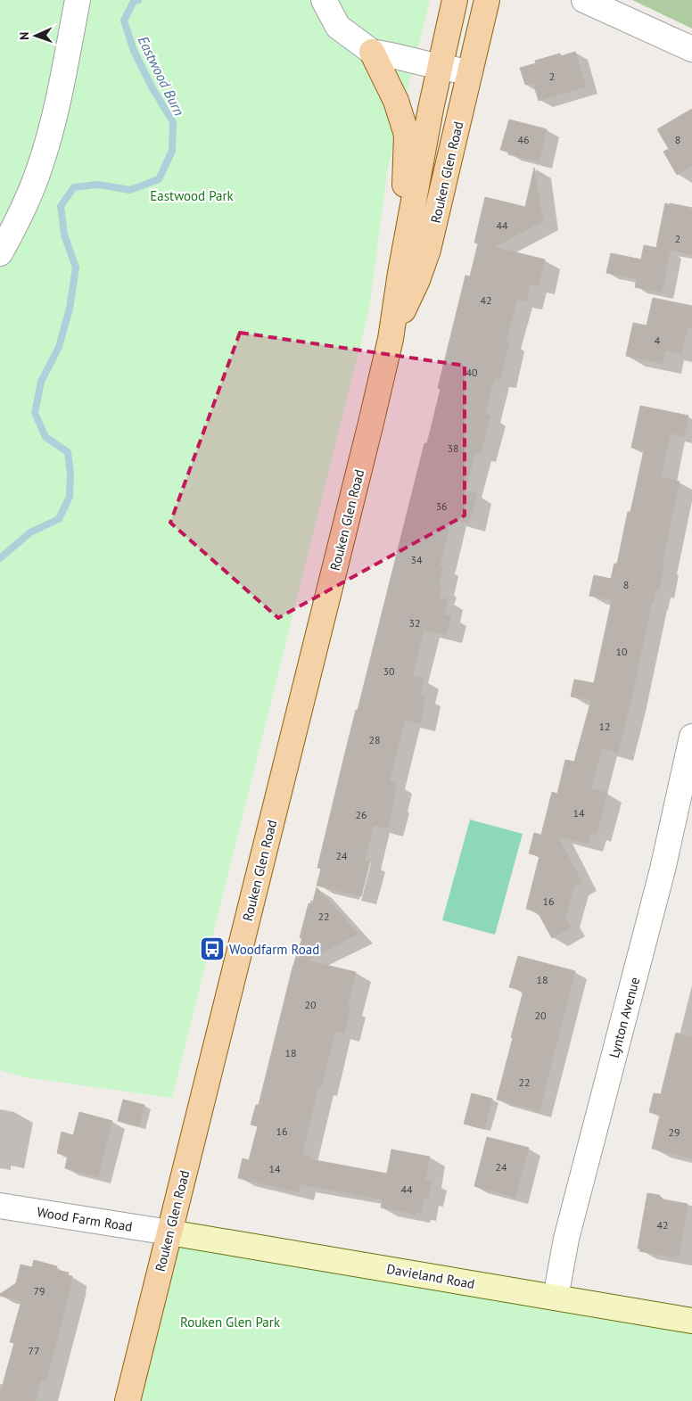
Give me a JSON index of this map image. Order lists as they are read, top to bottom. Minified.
{"streets":{"main road":["Rouken Glen Road"],"street":["Lynton Avenue","Wood Farm Road","Davieland Road"]},"crossings":[["Rouken Glen Road","Wood Farm Road"],["Rouken Glen Road","Davieland Road"],["Lynton Avenue","Davieland Road"],["Wood Farm Road","Davieland Road"]],"water":["Eastwood Burn"],"parks":["Eastwood Park","Rouken Glen Park"],"places":{"bus stop":["Woodfarm Road"]},"house_numbers":["2","46","8","44","2","42","4","40","38","36","34","8","32","10","30","12","28","14","26","24","16","22","18","20","20","18","22","16","29","24","14","44","42","79","77"],"north":"left"}
